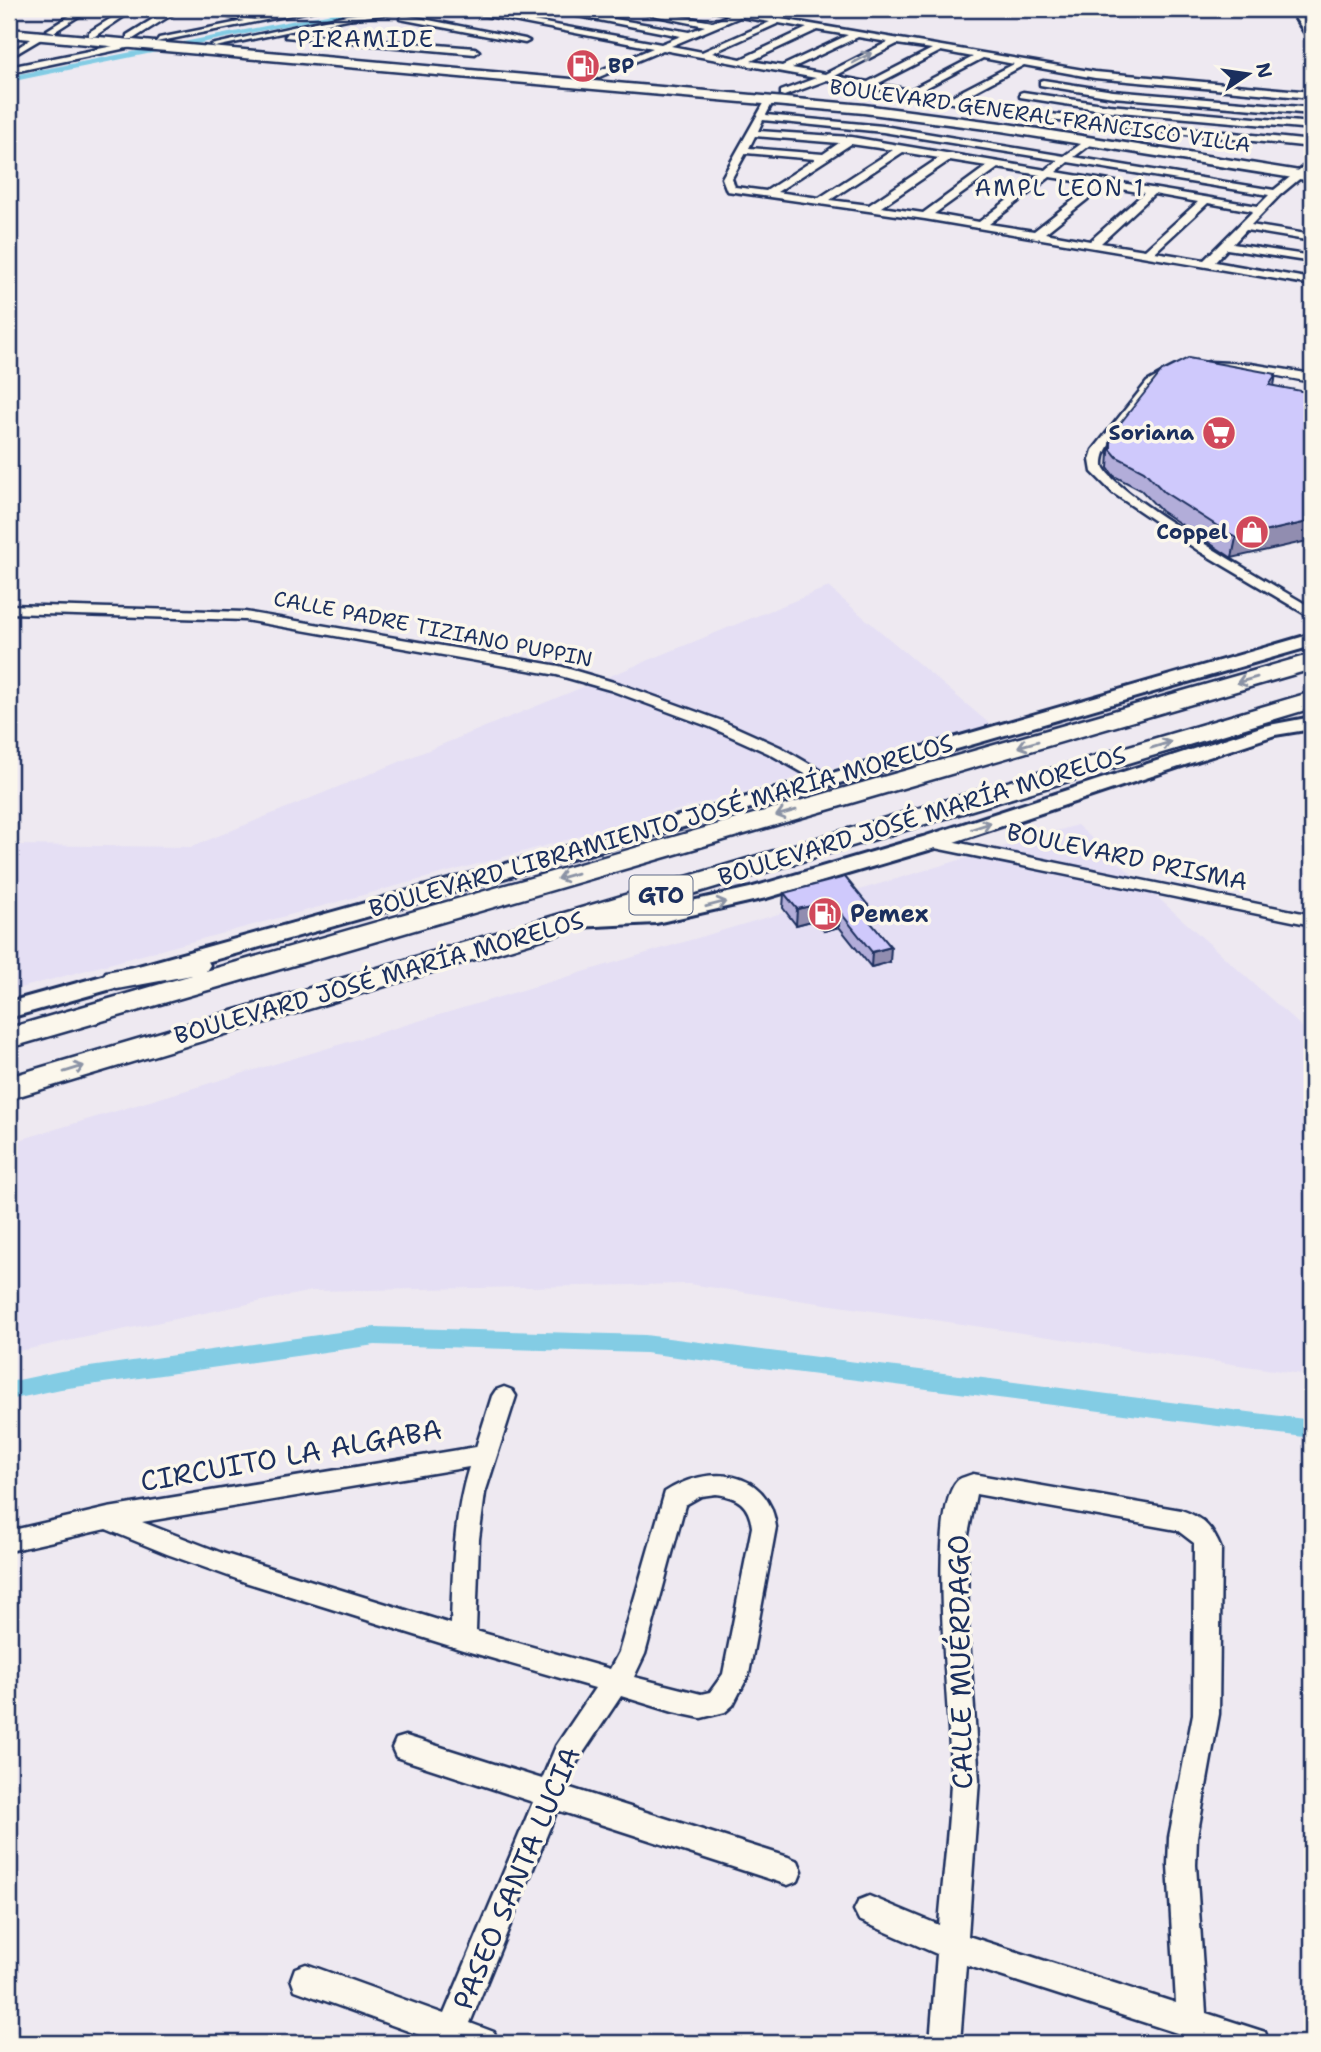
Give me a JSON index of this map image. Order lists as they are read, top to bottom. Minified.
{"streets":{"main road":["BOULEVARD GENERAL FRANCISCO VILLA","BOULEVARD JOSÉ MARÍA MORELOS","GTO"],"street":["CALLE PADRE TIZIANO PUPPIN","BOULEVARD LIBRAMIENTO JOSÉ MARÍA MORELOS","BOULEVARD PRISMA","CIRCUITO LA ALGABA","CALLE MUÉRDAGO","PASEO SANTA LUCIA"]},"crossings":[["CALLE PADRE TIZIANO PUPPIN","BOULEVARD LIBRAMIENTO JOSÉ MARÍA MORELOS"],["CIRCUITO LA ALGABA","PASEO SANTA LUCIA"]],"districts":["PIRAMIDE","AMPL LEON 1"],"places":{"fuel station":["BP","Pemex"],"supermarket":["Soriana"],"shop":["Coppel"]},"north":"right"}
